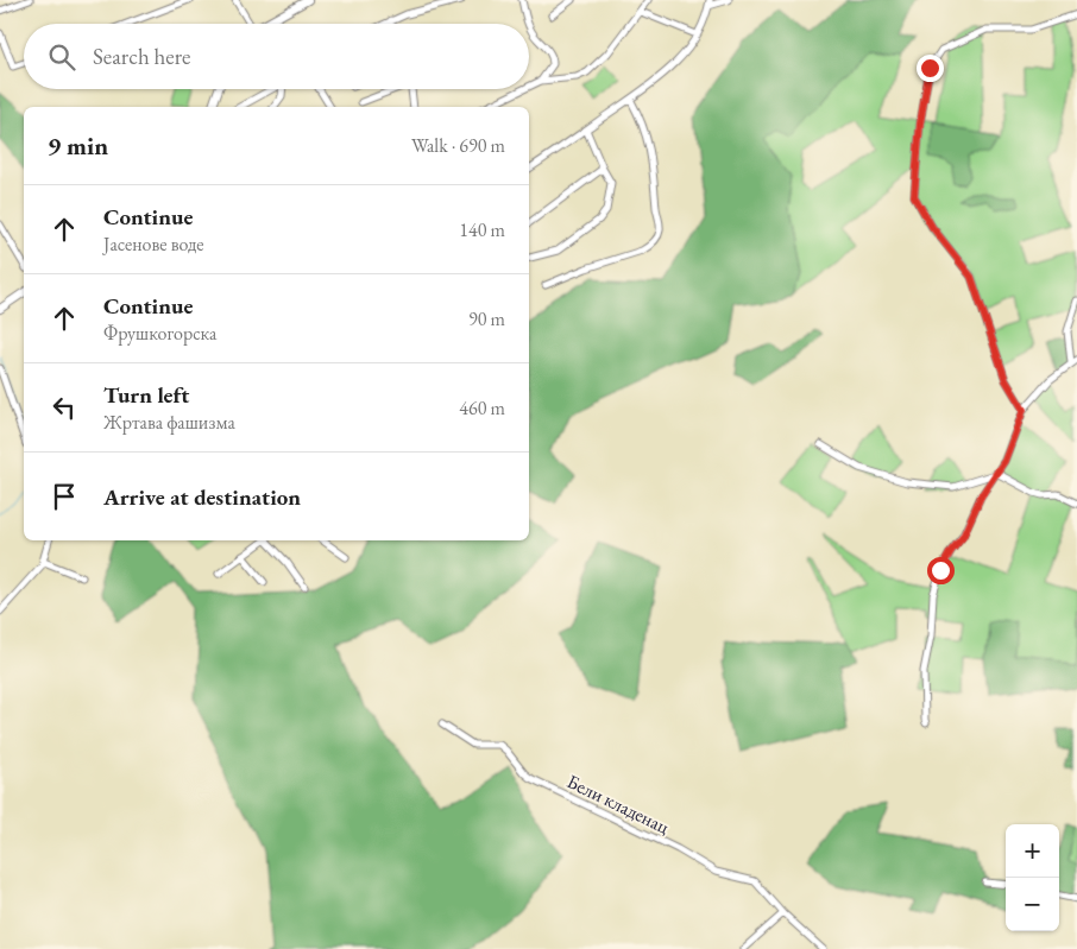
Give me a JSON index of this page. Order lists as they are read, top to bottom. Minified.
{"streets":{"street":["Бели кладенац"]},"page":{"search":"Search here","heading":["9 min","Walk · 690 m"],"list":[["Continue","Јасенове воде","140 m"],["Continue","Фрушкогорска","90 m"],["Turn left","Жртава фашизма","460 m"],"Arrive at destination"],"map_buttons":["+","−"]}}
